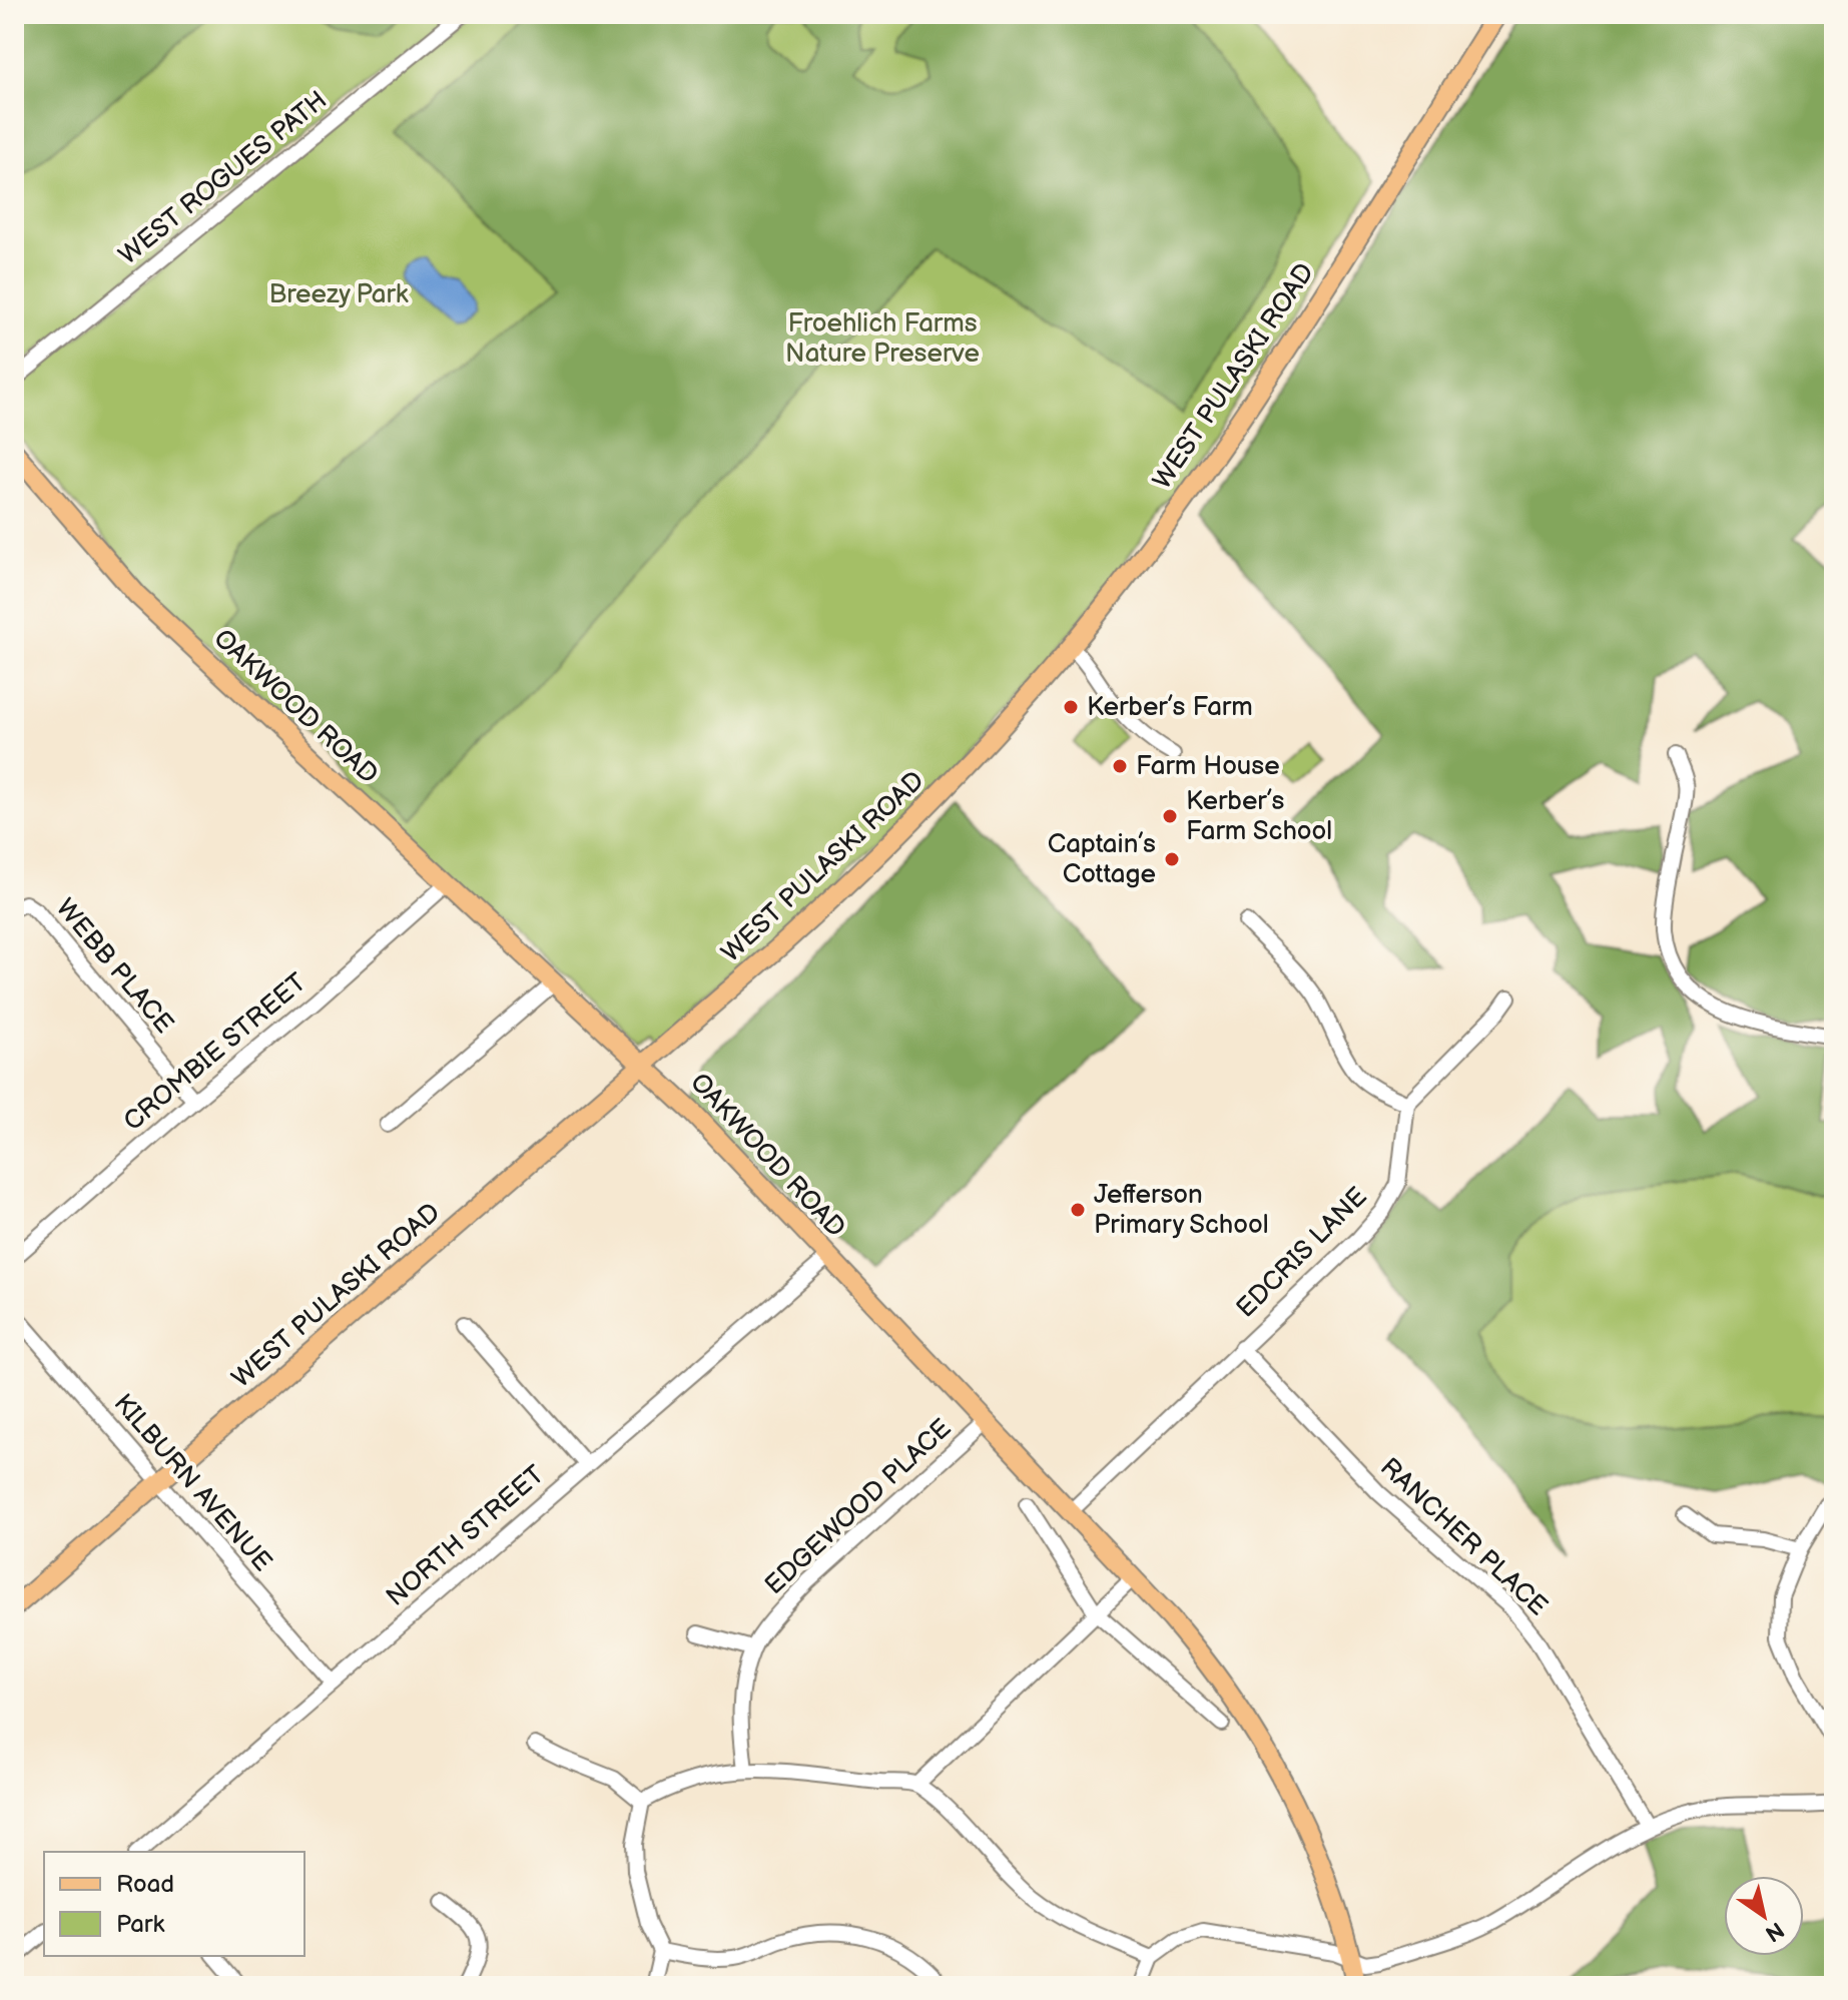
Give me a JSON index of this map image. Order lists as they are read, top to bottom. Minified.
{"streets":{"main road":["WEST PULASKI ROAD","OAKWOOD ROAD"],"street":["WEST ROGUES PATH","WEBB PLACE","CROMBIE STREET","EDCRIS LANE","KILBURN AVENUE","EDGEWOOD PLACE","NORTH STREET","RANCHER PLACE"]},"crossings":[["WEST PULASKI ROAD","OAKWOOD ROAD"],["WEST PULASKI ROAD","KILBURN AVENUE"],["OAKWOOD ROAD","CROMBIE STREET"],["OAKWOOD ROAD","EDCRIS LANE"],["OAKWOOD ROAD","EDGEWOOD PLACE"],["OAKWOOD ROAD","NORTH STREET"],["WEBB PLACE","CROMBIE STREET"],["EDCRIS LANE","RANCHER PLACE"],["KILBURN AVENUE","NORTH STREET"]],"parks":["Breezy Park","Froehlich Farms Nature Preserve"],"places":["Kerber’s Farm","Farm House","Kerber’s Farm School","Captain’s Cottage","Jefferson Primary School"],"legend":["Road","Park"],"north":"bottom right"}
